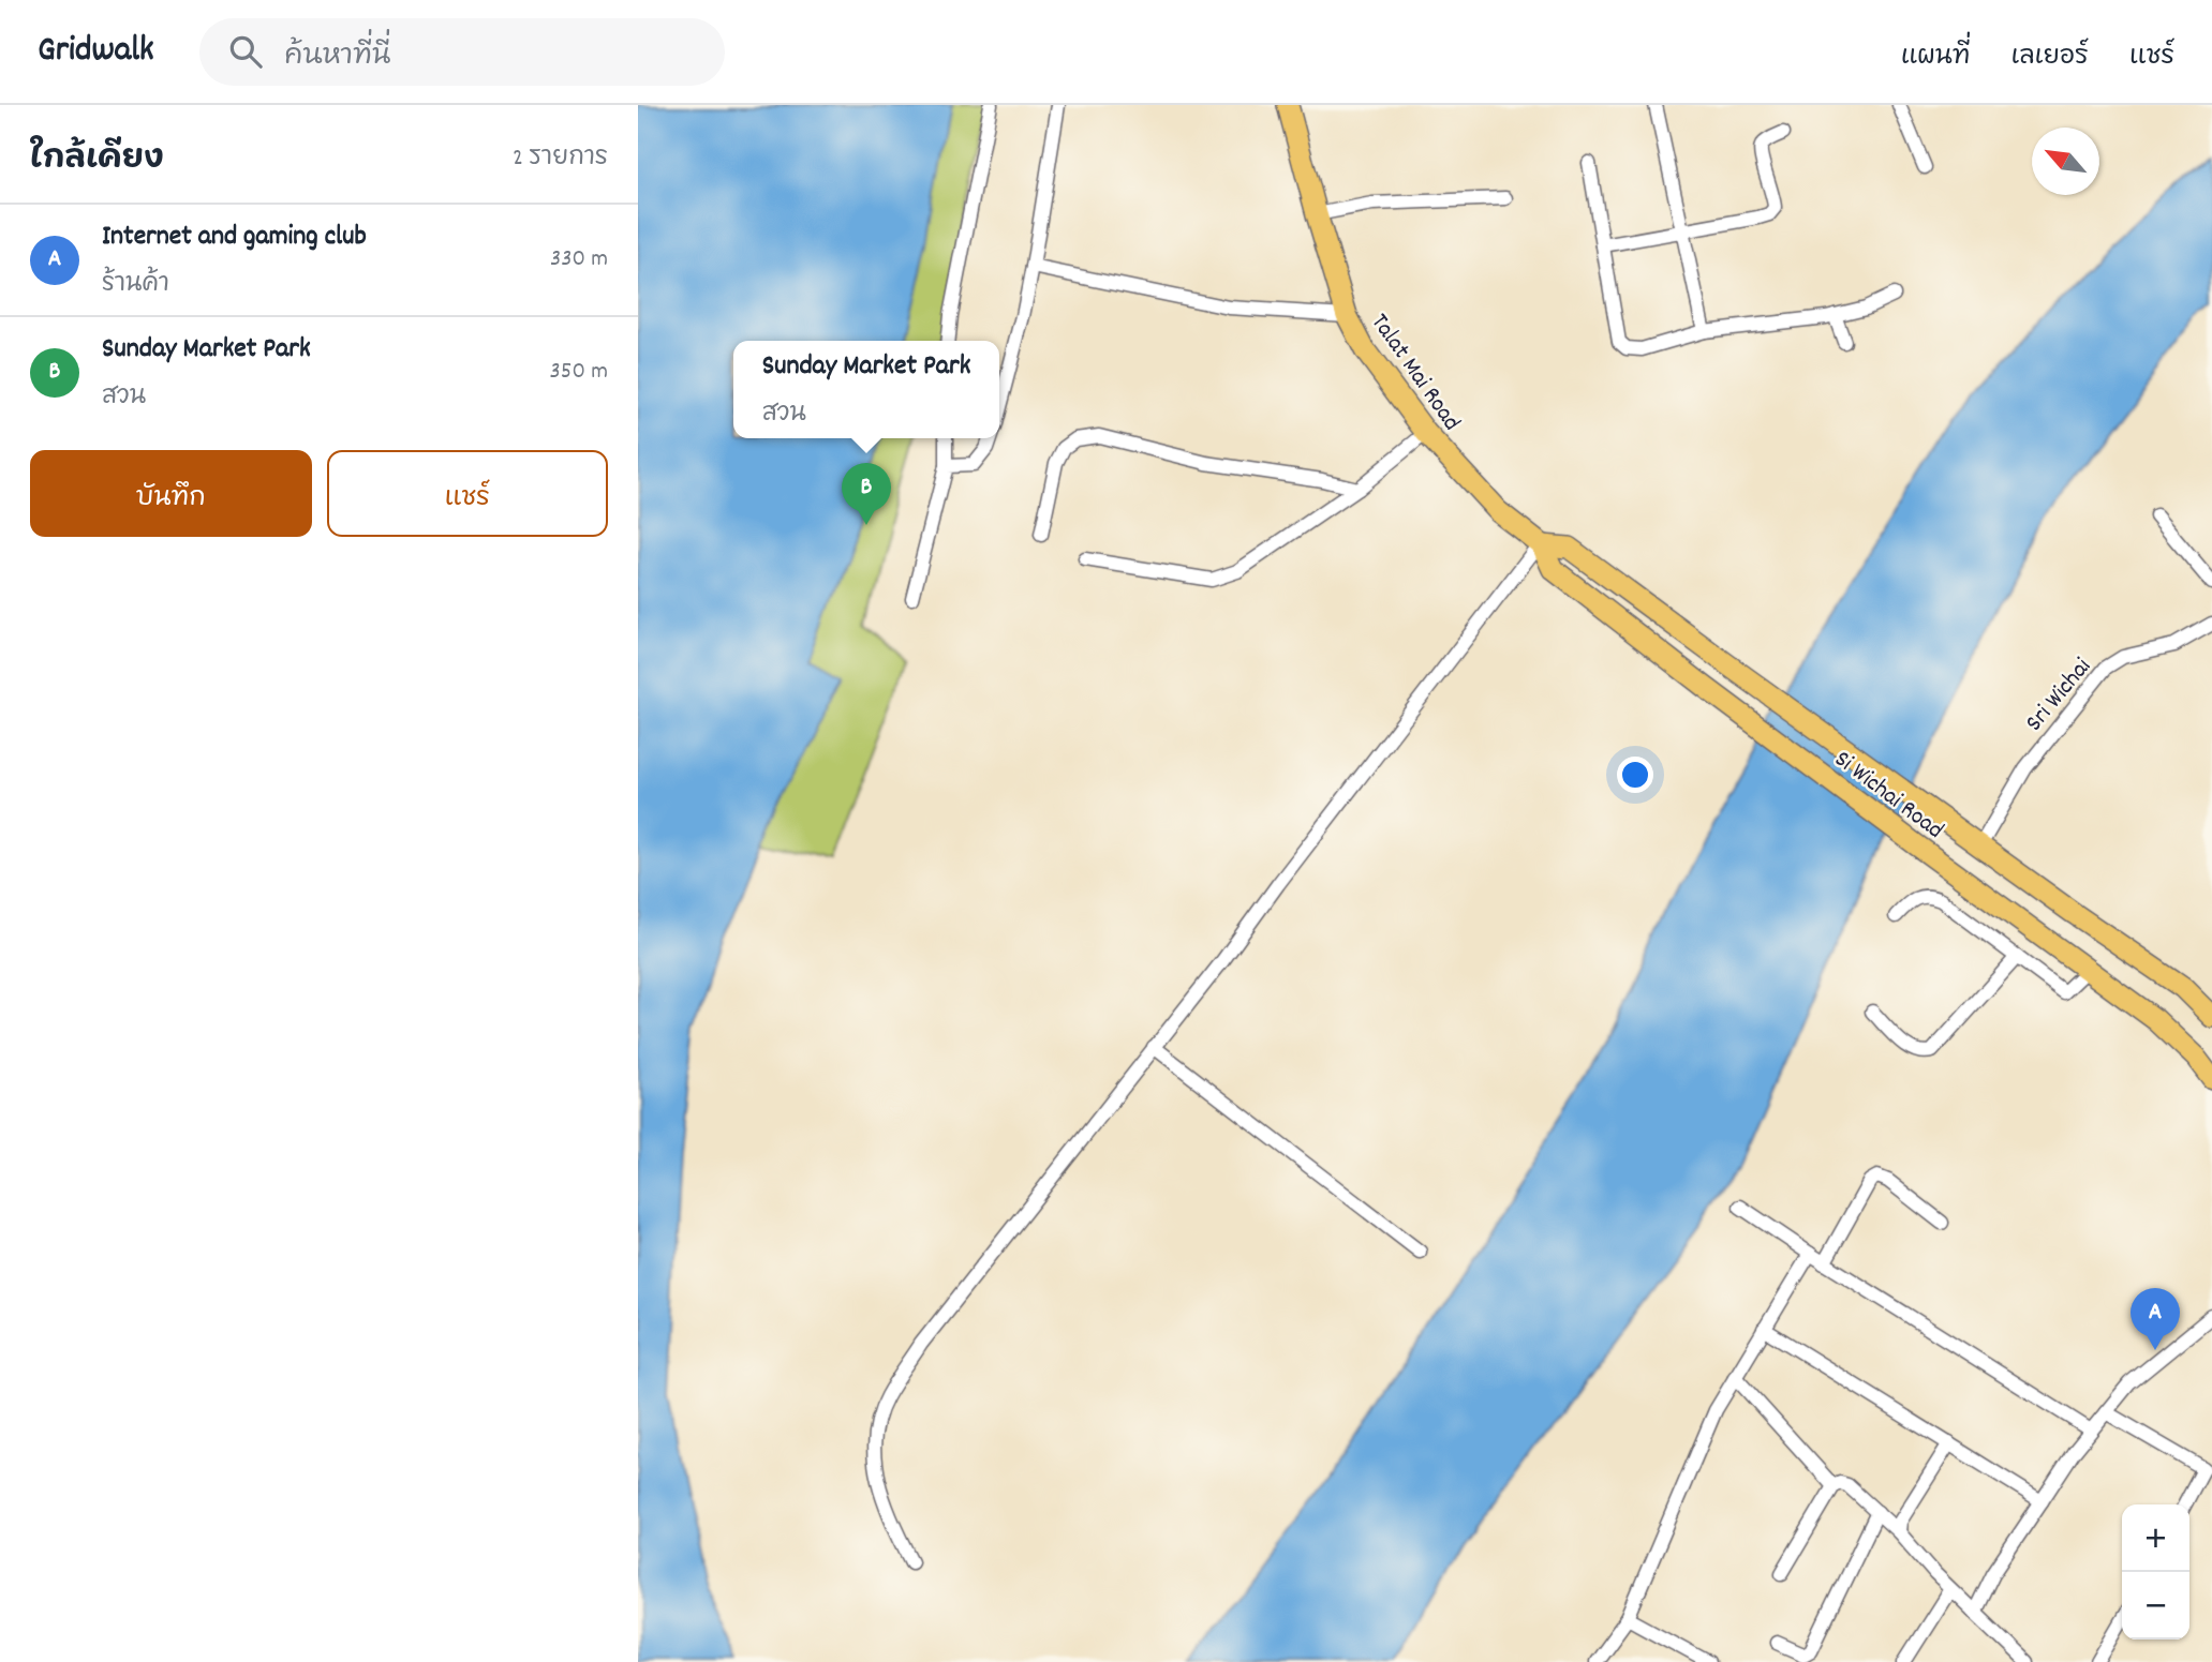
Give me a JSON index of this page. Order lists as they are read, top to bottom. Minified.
{"streets":{"main road":["Talat Mai Road","Si Wichai Road"],"street":["Sri Wichai"]},"crossings":[["Talat Mai Road","Si Wichai Road"],["Sri Wichai","Si Wichai Road"]],"north":"top left","page":{"header":"Gridwalk","search":"ค้นหาที่นี่","nav":["แผนที่","เลเยอร์","แชร์"],"heading":["ใกล้เคียง","2 รายการ"],"list":[{"mark":"A","name":"Internet and gaming club","note":"ร้านค้า","value":"330 m"},{"mark":"B","name":"Sunday Market Park","note":"สวน","value":"350 m"}],"popup":["Sunday Market Park","สวน"],"buttons":["บันทึก","แชร์"],"pins":["B","A"],"map_buttons":["+","−"]}}
